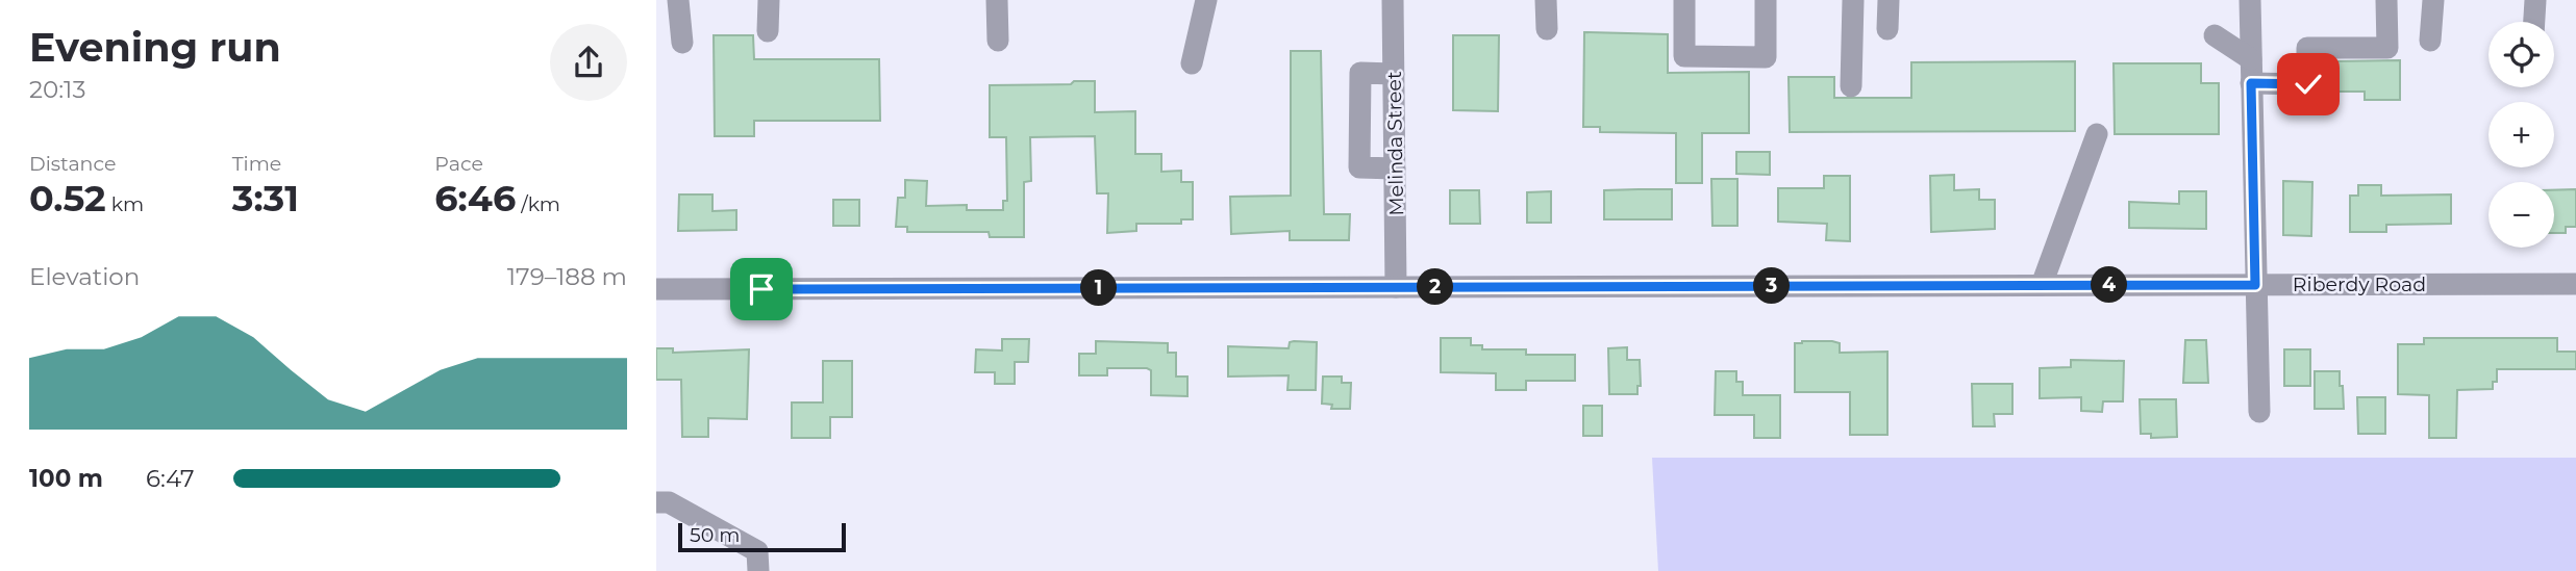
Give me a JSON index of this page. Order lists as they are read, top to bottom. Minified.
{"streets":{"street":["Melinda Street","Riberdy Road"]},"crossings":[["Melinda Street","Riberdy Road"]],"scale_bar":"50 m","page":{"heading":["Evening run","20:13"],"map_buttons":["+","−"],"stats":[["Distance","0.52 km"],["Time","3:31"],["Pace","6:46 /km"]],"chart":["Elevation","179–188 m"],"pins":["4","3","2","1"],"list":[{"name":"100 m","note":"6:47"}],"scale":"50 m"}}
